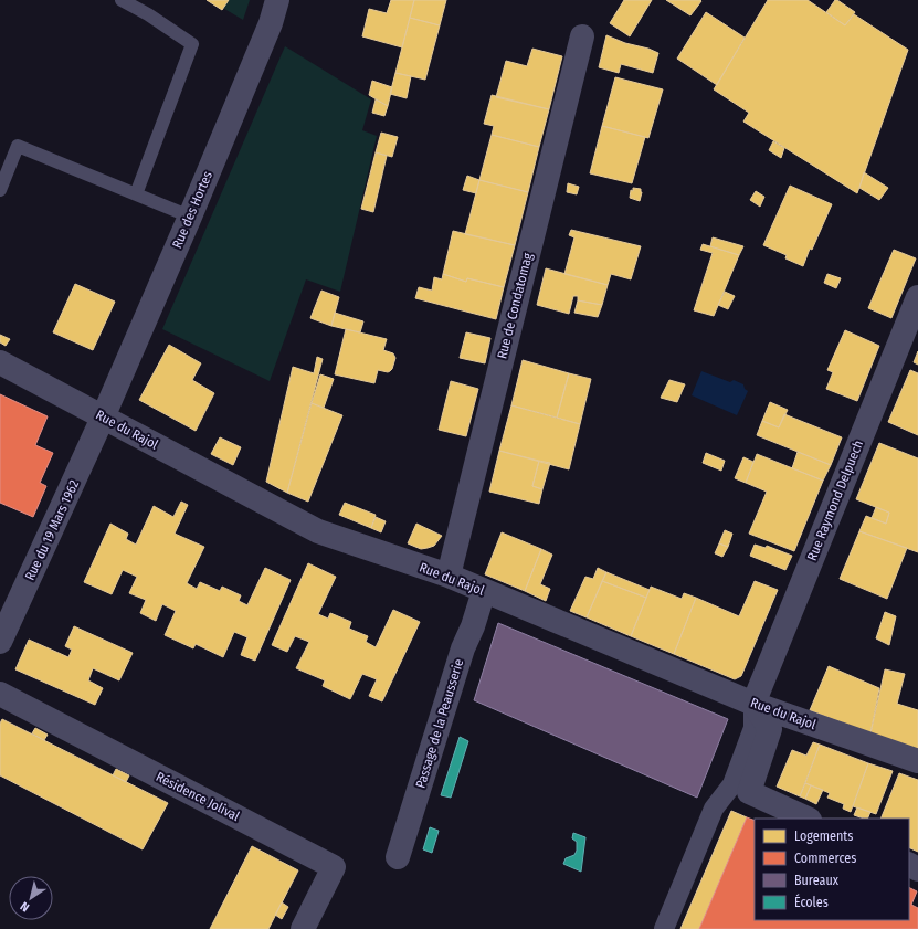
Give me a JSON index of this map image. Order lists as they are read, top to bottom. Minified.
{"streets":{"street":["Rue des Hortes","Rue de Condatomag","Rue du Rajol","Rue Raymond Delpuech","Rue du 19 Mars 1962","Passage de la Peausserie","Résidence Jolival"]},"crossings":[["Rue des Hortes","Rue du Rajol"],["Rue des Hortes","Rue du 19 Mars 1962"],["Rue de Condatomag","Rue du Rajol"],["Rue du Rajol","Rue Raymond Delpuech"],["Rue du Rajol","Rue du 19 Mars 1962"],["Rue du Rajol","Passage de la Peausserie"]],"legend":["Logements","Commerces","Bureaux","Écoles"],"north":"bottom left"}
